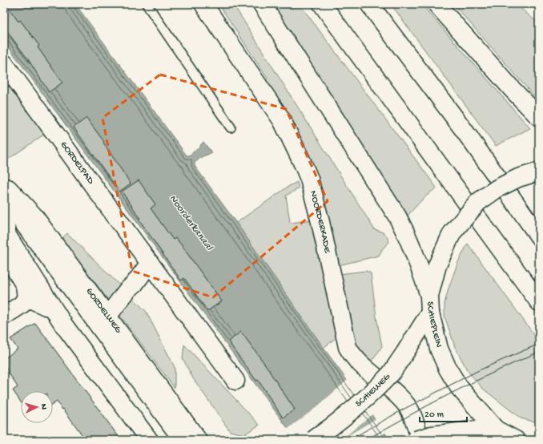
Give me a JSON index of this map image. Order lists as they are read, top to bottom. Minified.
{"streets":{"main road":["GORDELPAD","NOORDERKADE","GORDELWEG","SCHIEPLEIN","SCHIEWEG"]},"crossings":[["SCHIEPLEIN","SCHIEWEG"]],"water":["Noorderkanaal"],"scale_bar":"20 m","north":"right"}
